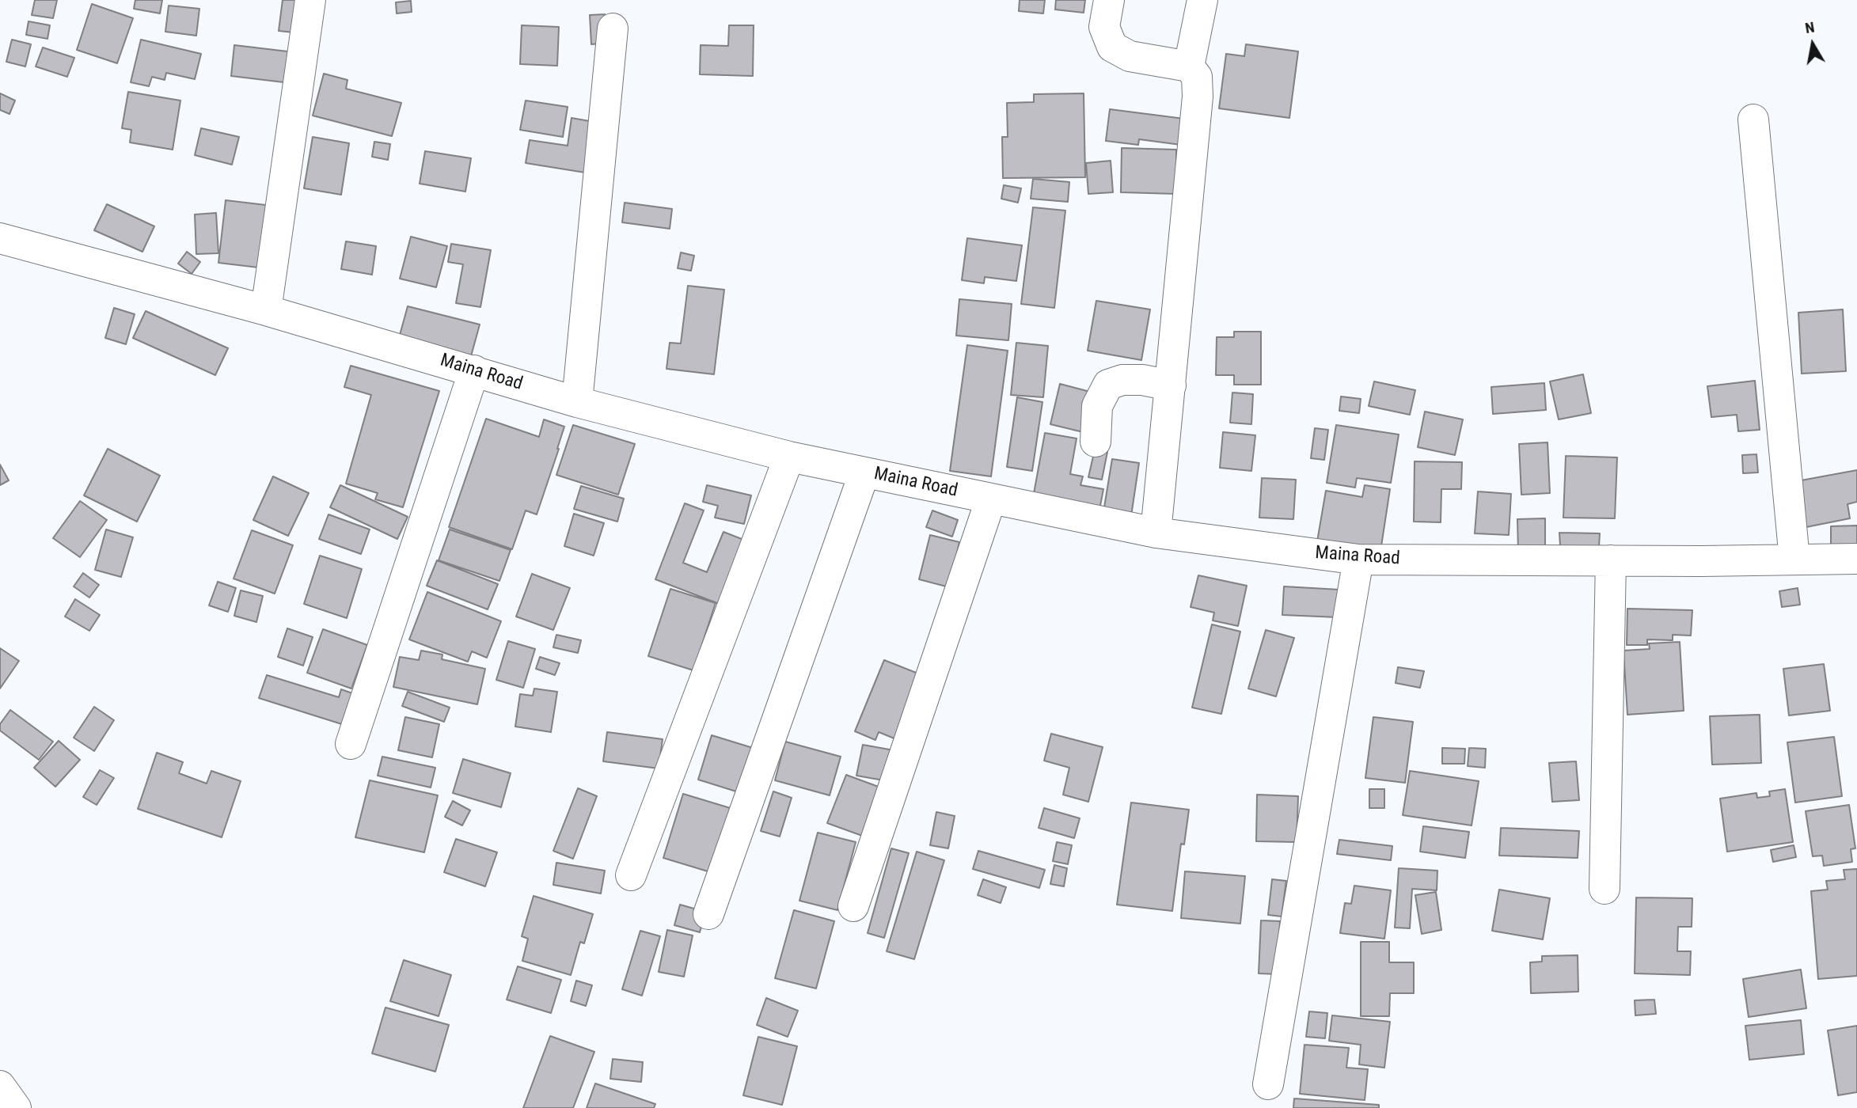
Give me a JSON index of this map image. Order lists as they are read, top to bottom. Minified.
{"streets":{"street":["Maina Road"]},"north":"top"}
